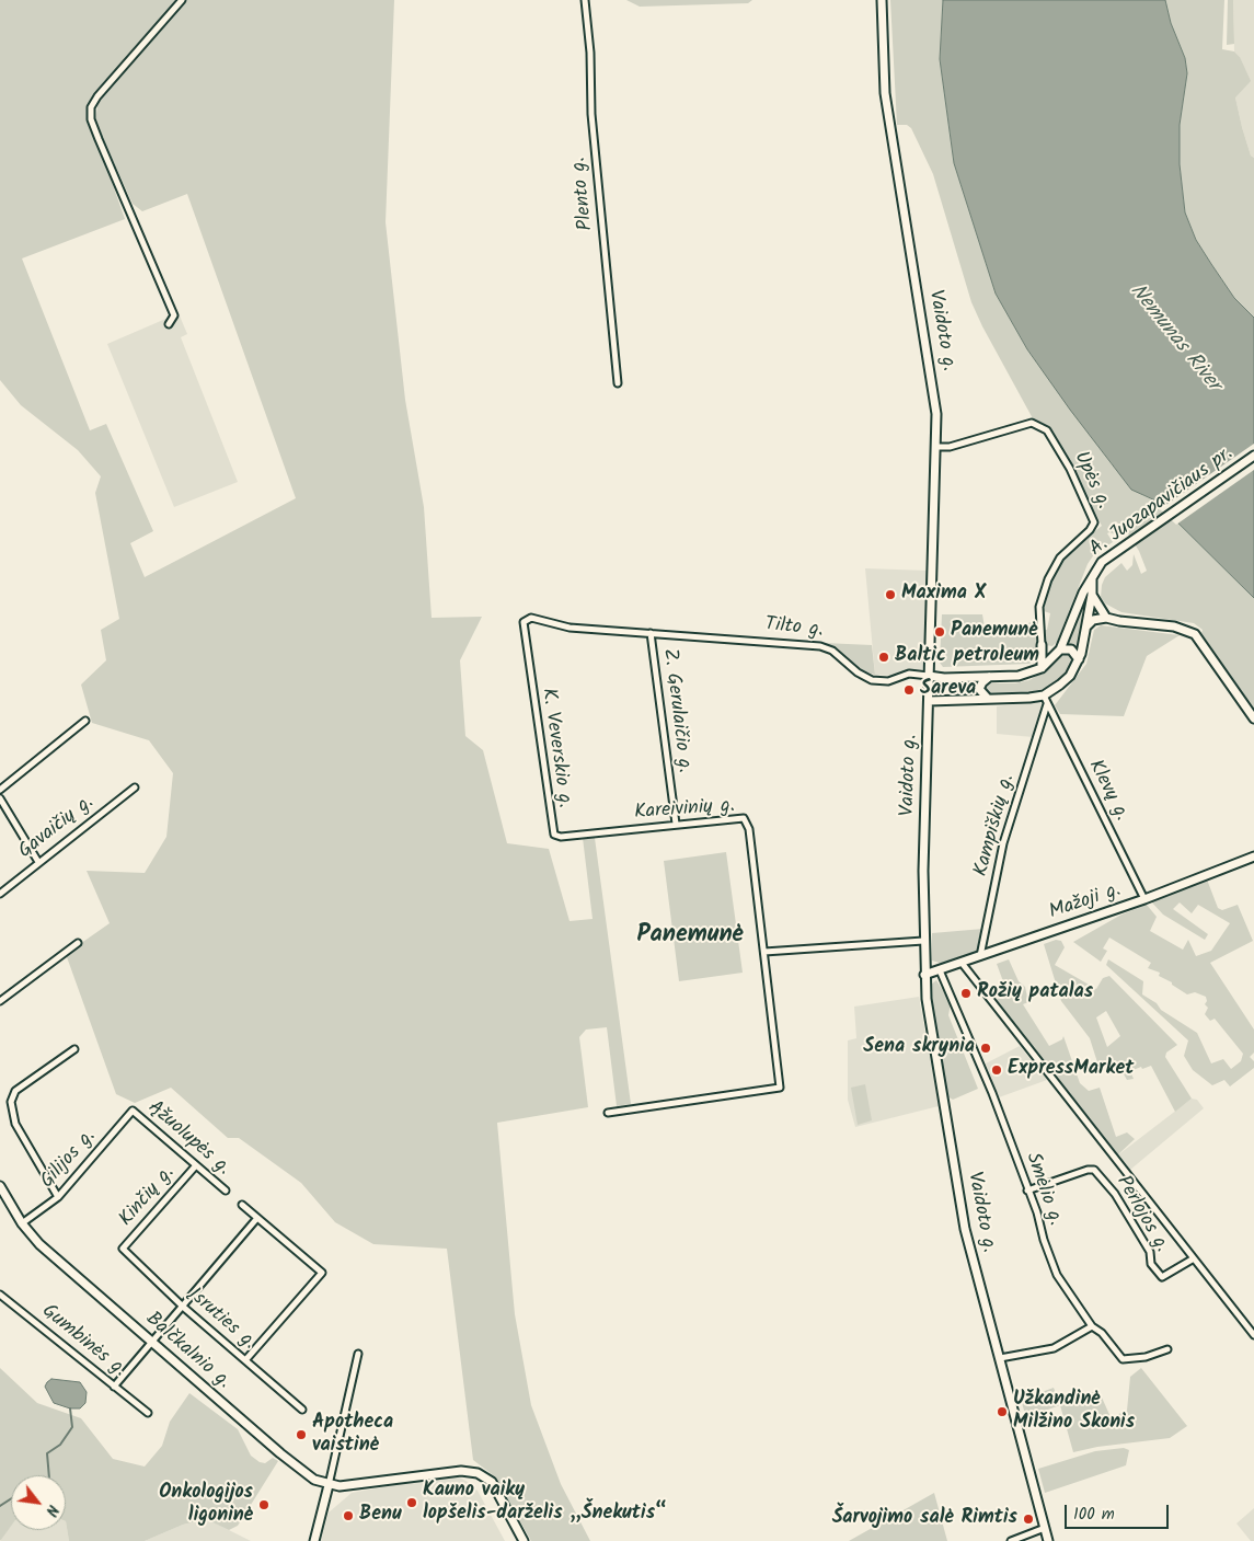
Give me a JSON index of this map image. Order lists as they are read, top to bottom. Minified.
{"streets":{"main road":["Vaidoto g.","A. Juozapavičiaus pr.","Tilto g.","Mažoji g.","Balčkalnio g."],"street":["Plento g.","Upės g.","Z. Gerulaičio g.","K. Veverskio g.","Klevų g.","Kareivinių g.","Kampiškių g.","Gavaičių g.","Ąžuolupės g.","Gilijos g.","Smėlio g.","Kinčių g.","Perlojos g.","Įsruties g.","Gumbinės g."]},"crossings":[["Vaidoto g.","Upės g."],["Vaidoto g.","Tilto g."],["Vaidoto g.","Mažoji g."],["A. Juozapavičiaus pr.","Tilto g."],["Tilto g.","Z. Gerulaičio g."],["Tilto g.","K. Veverskio g."],["Z. Gerulaičio g.","Kareivinių g."],["K. Veverskio g.","Kareivinių g."],["Klevų g.","Kampiškių g."],["Klevų g.","Mažoji g."],["Kampiškių g.","Mažoji g."],["Mažoji g.","Smėlio g."],["Mažoji g.","Perlojos g."],["Ąžuolupės g.","Gilijos g."],["Ąžuolupės g.","Kinčių g."],["Gilijos g.","Balčkalnio g."],["Smėlio g.","Perlojos g."],["Kinčių g.","Įsruties g."]],"districts":["Panemunė"],"water":["Nemunas River"],"places":["Maxima X","Panemunė","Baltic petroleum","Sareva","Rožių patalas","Sena skrynia","ExpressMarket","Užkandinė Milžino Skonis","Apotheca vaistinė","Kauno vaikų lopšelis-darželis „Šnekutis“","Onkologijos ligoninė","Benu","Šarvojimo salė Rimtis"],"scale_bar":"100 m","north":"bottom right"}
